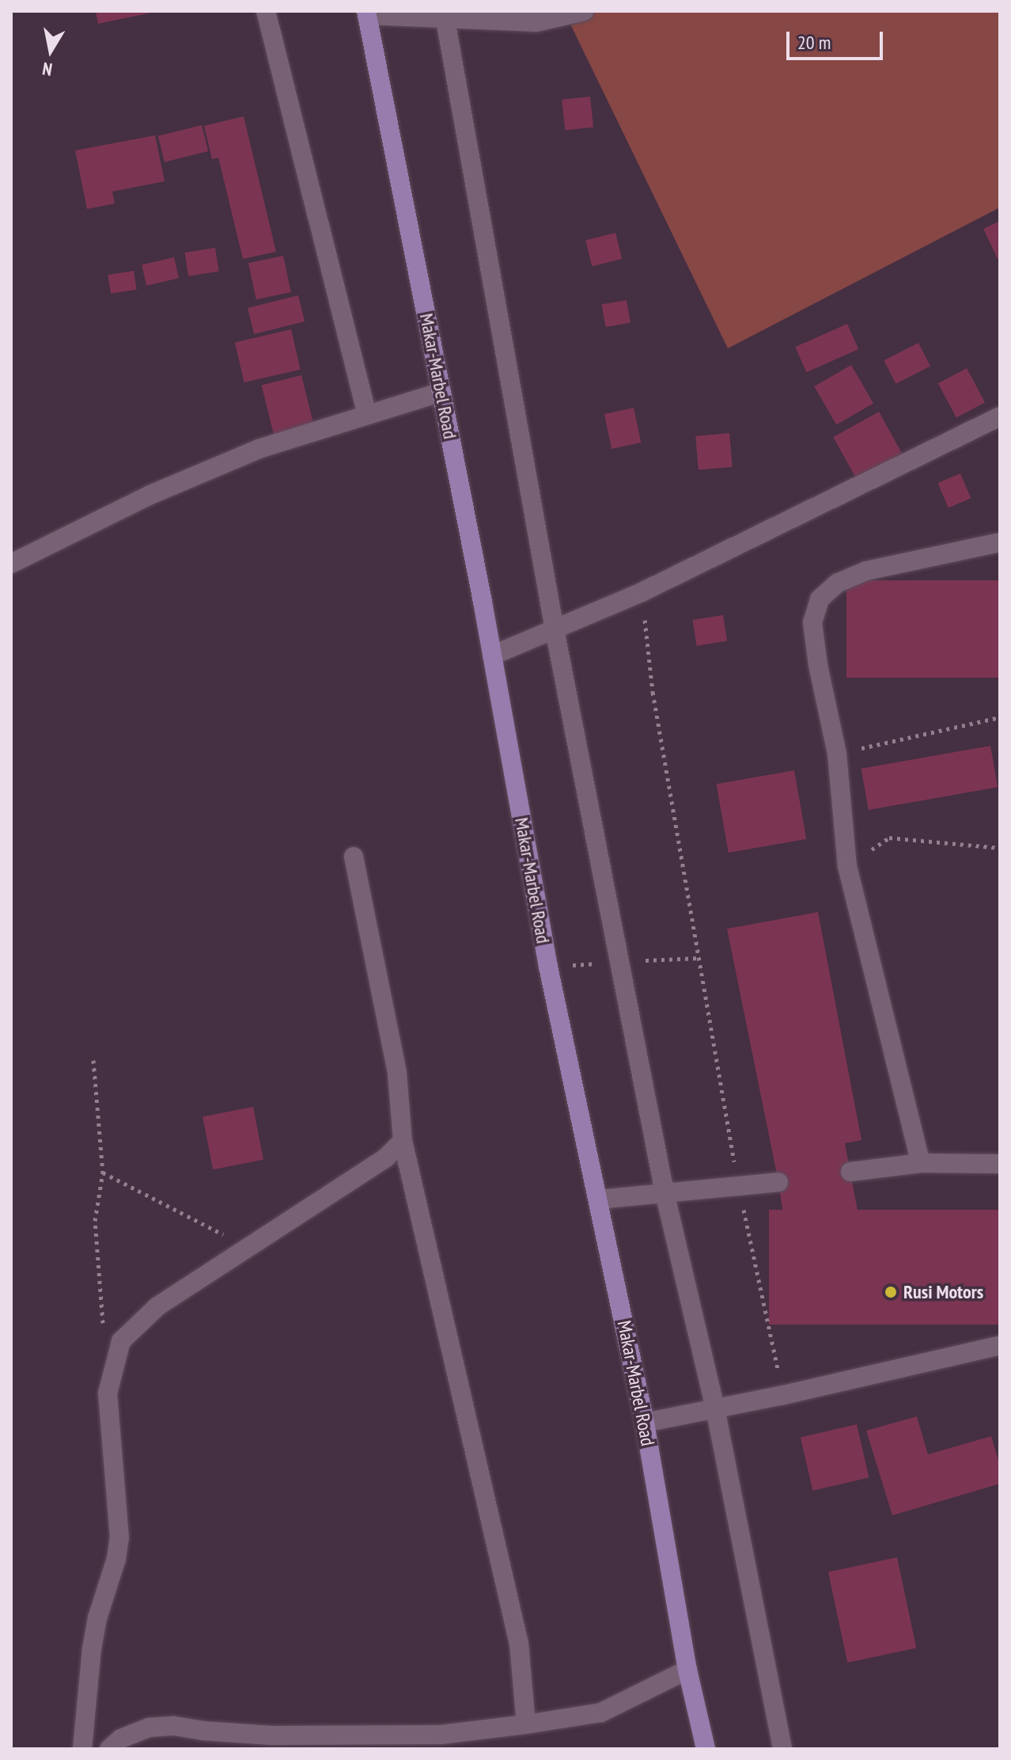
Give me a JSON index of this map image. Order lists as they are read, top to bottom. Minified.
{"streets":{"main road":["Makar-Marbel Road"]},"places":["Rusi Motors"],"scale_bar":"20 m","north":"bottom"}
